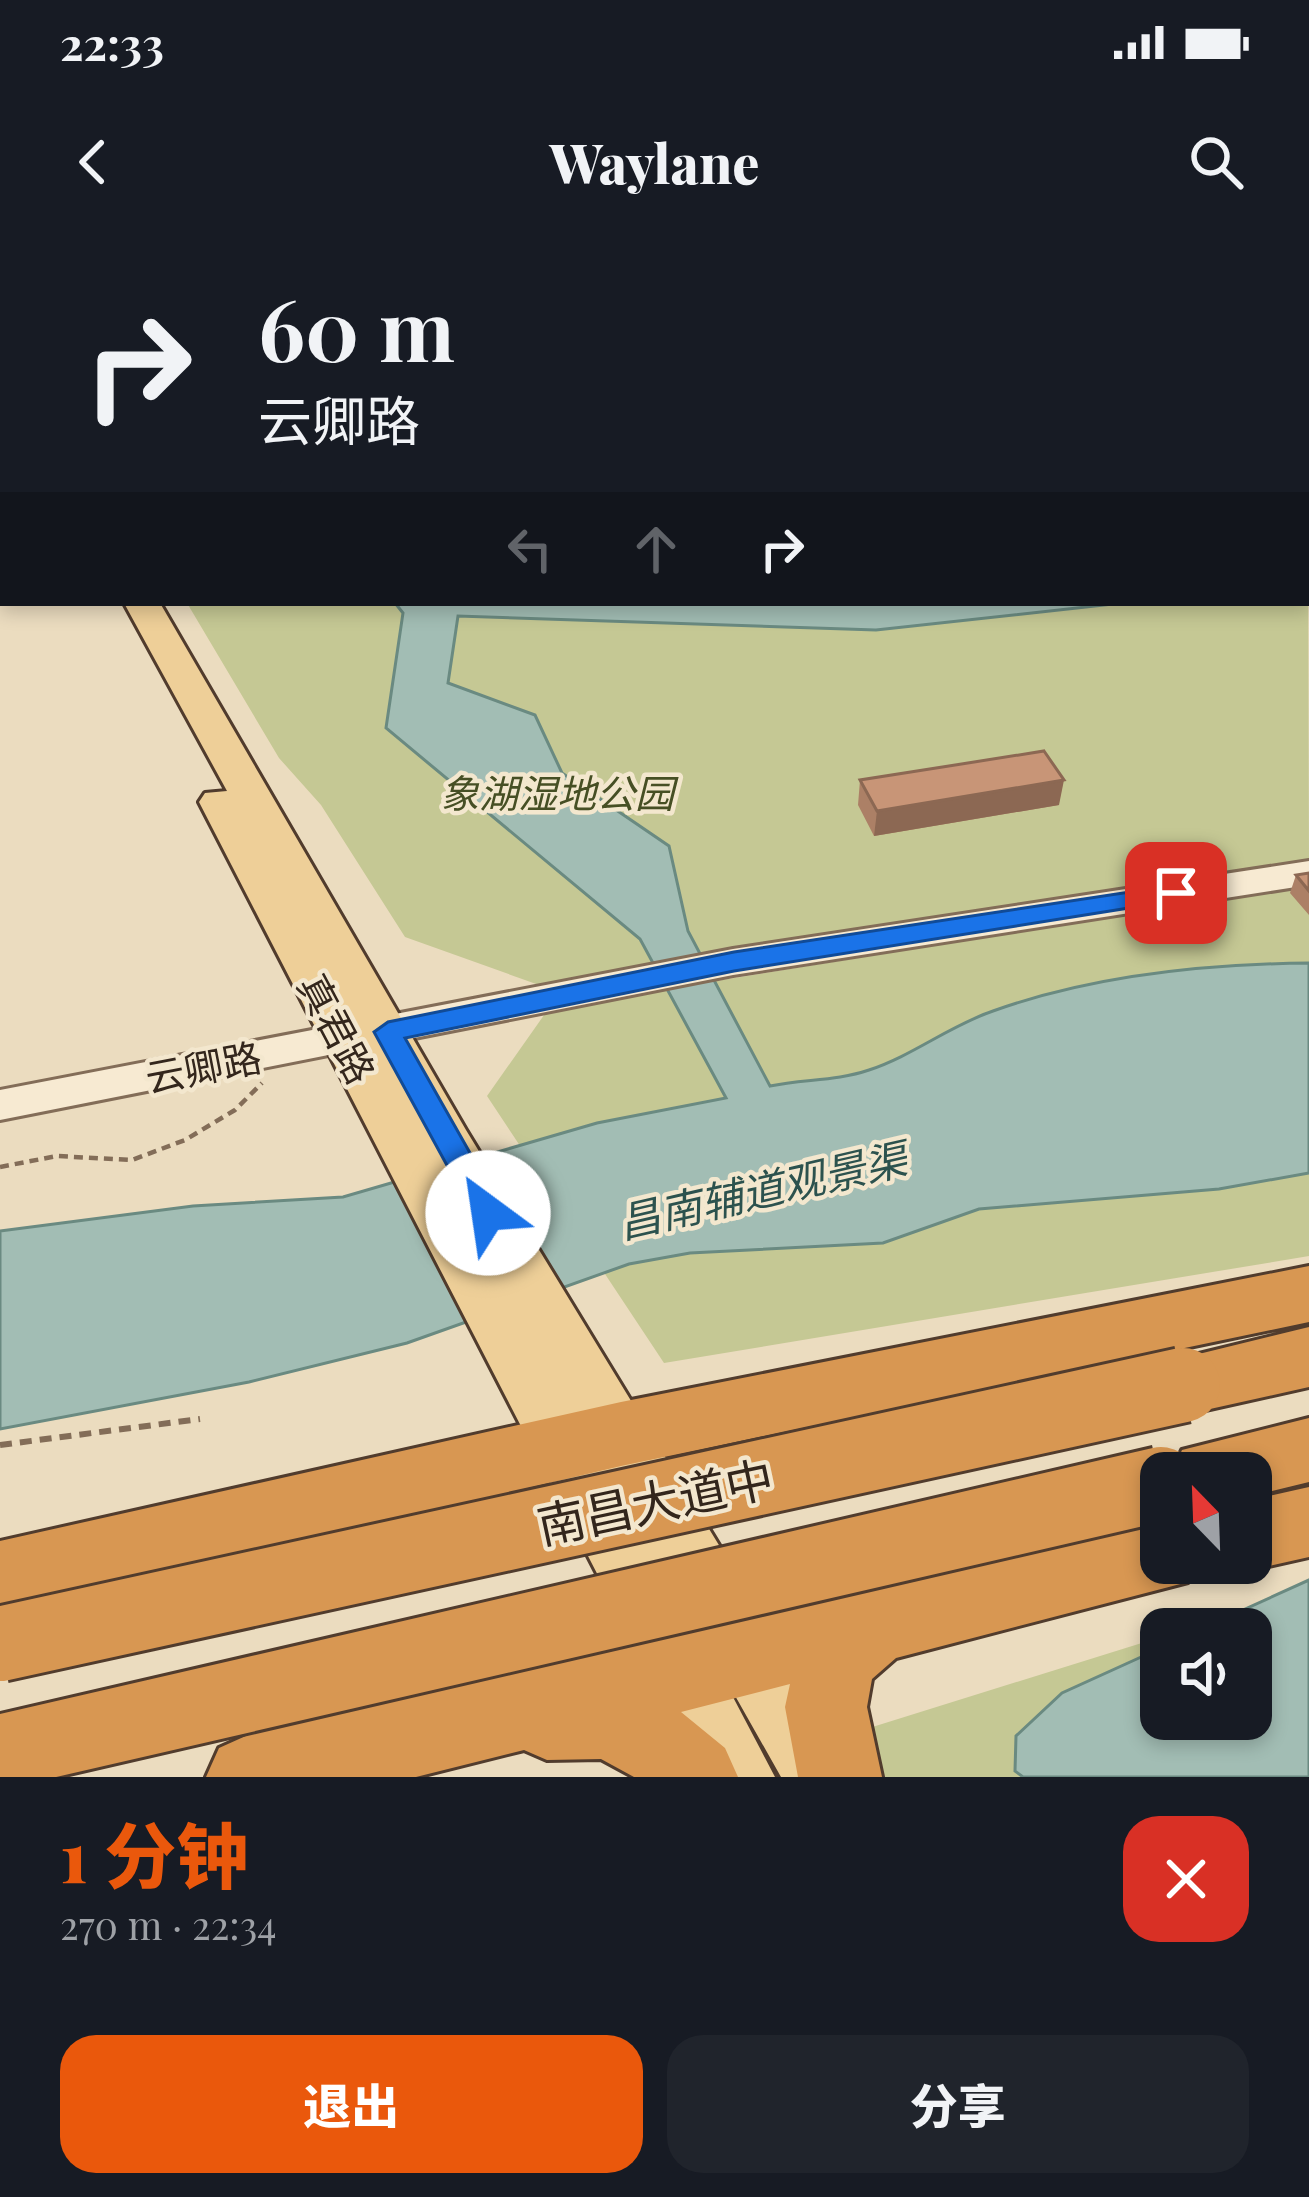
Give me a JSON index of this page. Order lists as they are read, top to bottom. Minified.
{"streets":{"highway":["南昌大道中"],"main road":["真君路"],"street":["云卿路"]},"crossings":[["真君路","云卿路"]],"water":["昌南辅道观景渠"],"parks":["象湖湿地公园"],"north":"top left","page":{"status":"22:33","header":"Waylane","turn":["60 m","云卿路"],"heading":["1 分钟","270 m · 22:34"],"buttons":["退出","分享"]}}
